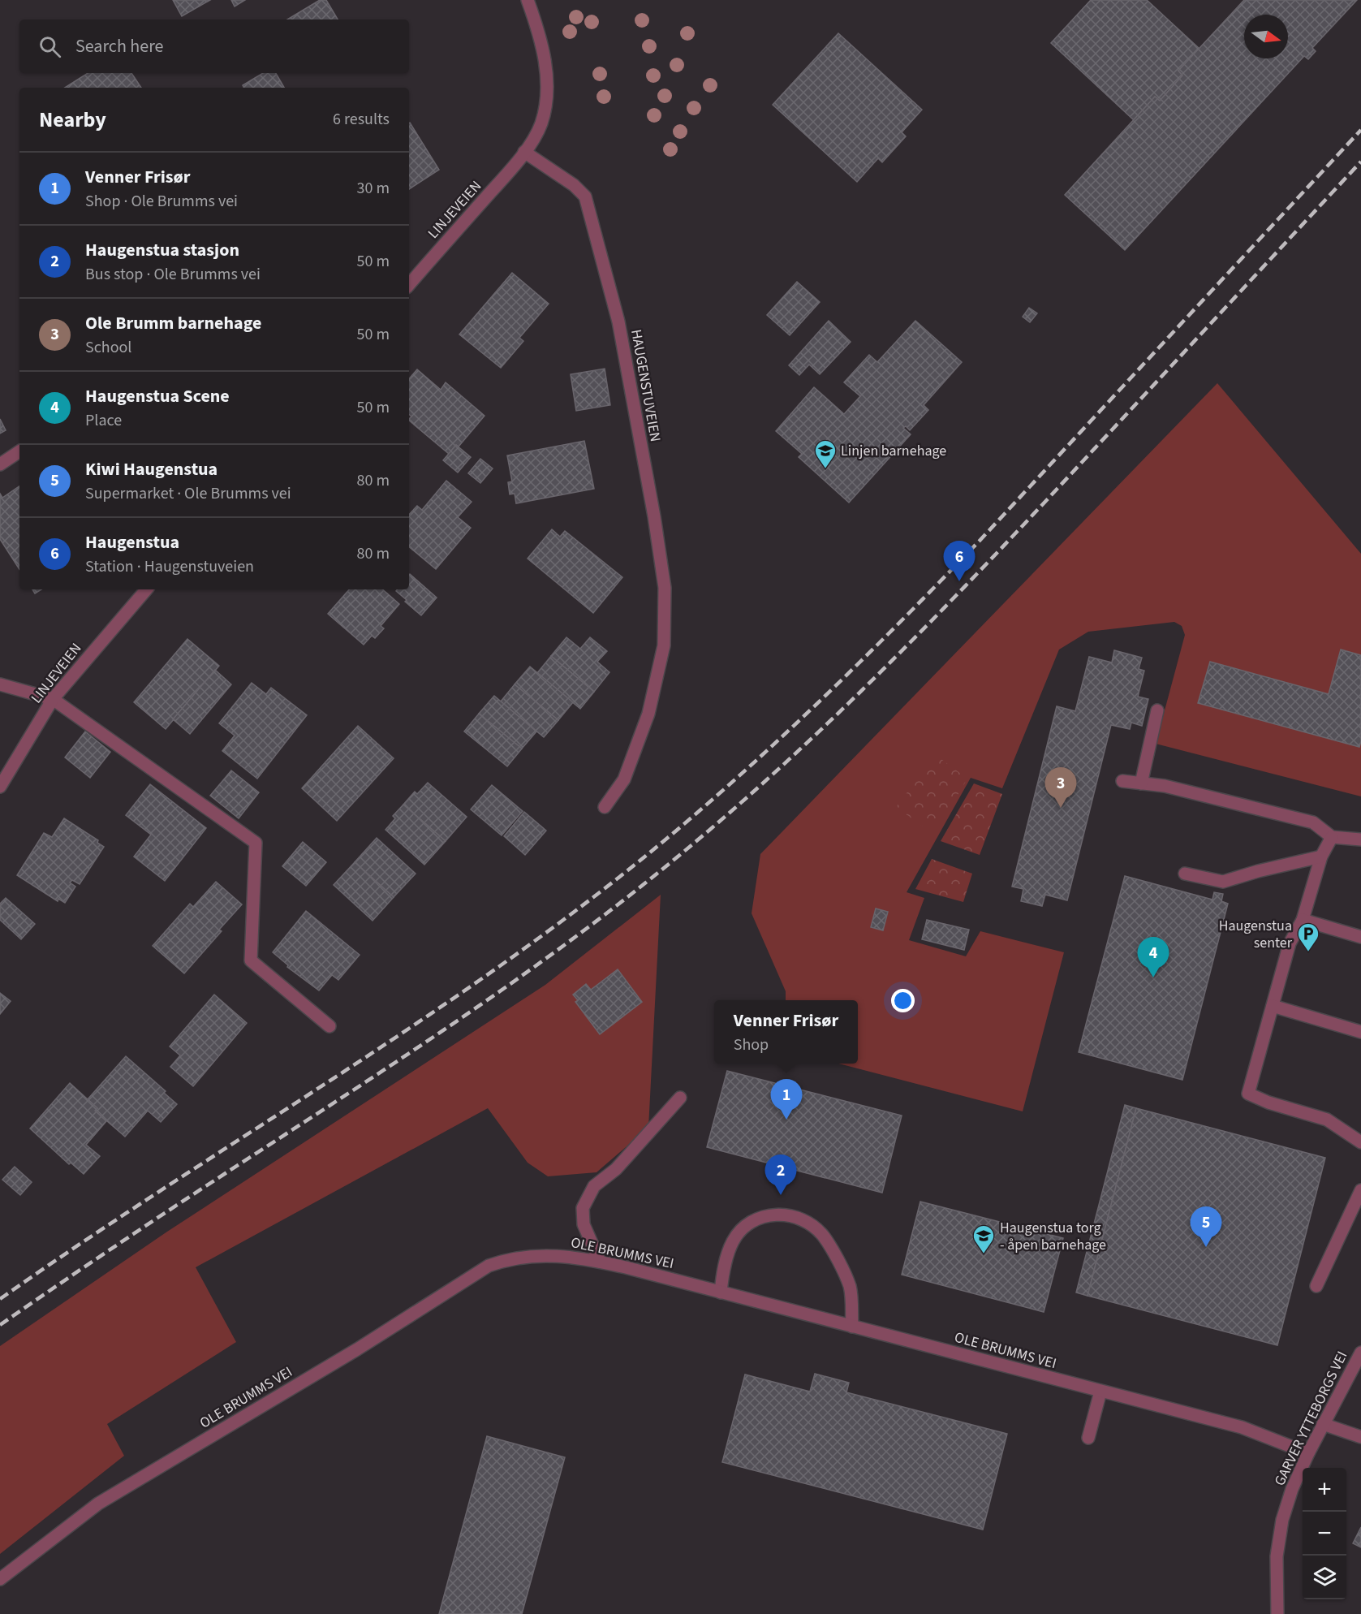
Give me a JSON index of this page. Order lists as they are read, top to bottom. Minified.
{"streets":{"street":["LINJEVEIEN","HAUGENSTUVEIEN","OLE BRUMMS VEI","GARVER YTTEBORGS VEI"]},"crossings":[["LINJEVEIEN","HAUGENSTUVEIEN"],["OLE BRUMMS VEI","GARVER YTTEBORGS VEI"]],"places":{"school or university":["Linjen barnehage","Haugenstua torg - åpen barnehage"],"parking":["Haugenstua senter"]},"north":"right","page":{"search":"Search here","heading":["Nearby","6 results"],"list":[{"mark":"1","name":"Venner Frisør","note":"Shop · Ole Brumms vei","value":"30 m"},{"mark":"2","name":"Haugenstua stasjon","note":"Bus stop · Ole Brumms vei","value":"50 m"},{"mark":"3","name":"Ole Brumm barnehage","note":"School","value":"50 m"},{"mark":"4","name":"Haugenstua Scene","note":"Place","value":"50 m"},{"mark":"5","name":"Kiwi Haugenstua","note":"Supermarket · Ole Brumms vei","value":"80 m"},{"mark":"6","name":"Haugenstua","note":"Station · Haugenstuveien","value":"80 m"}],"pins":["6","3","4","1","2","5"],"popup":["Venner Frisør","Shop"],"map_buttons":["+","−"]}}
